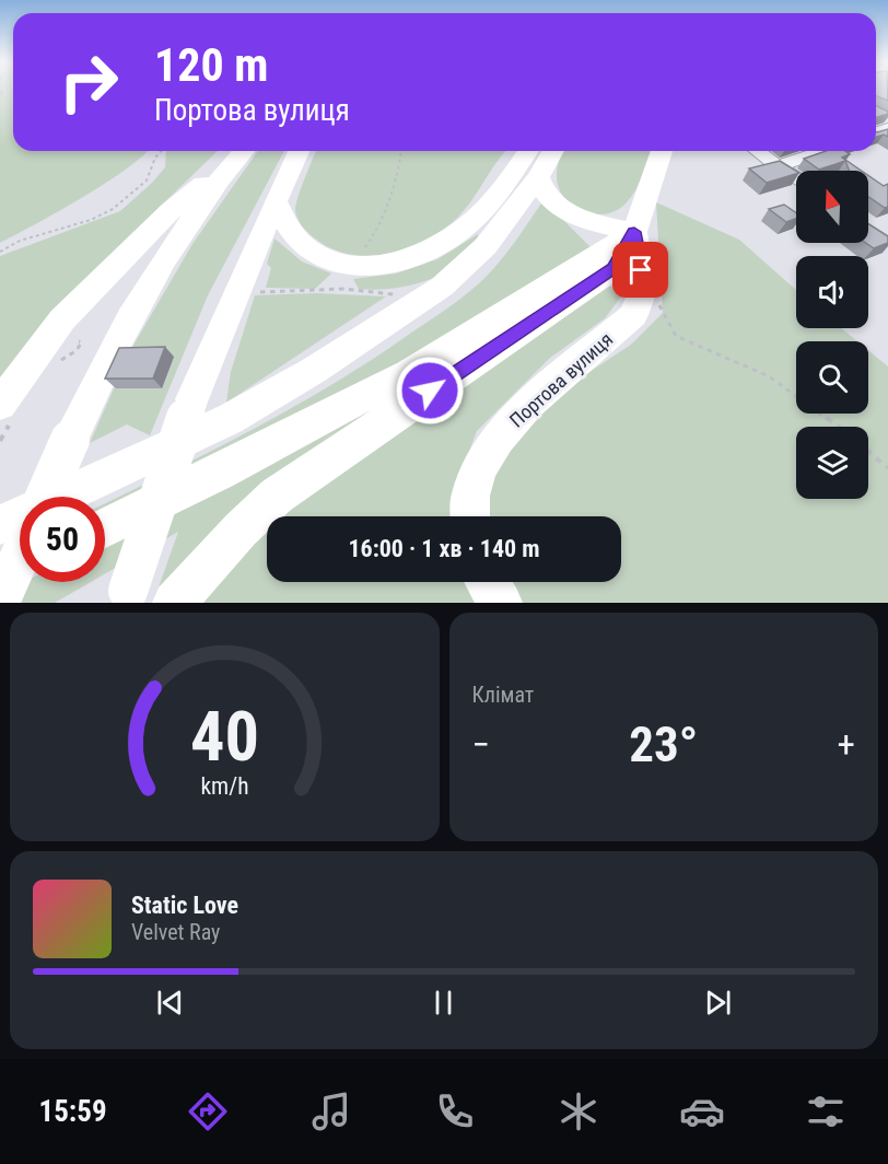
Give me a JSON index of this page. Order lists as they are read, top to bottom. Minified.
{"streets":{"main road":["Портова вулиця"]},"north":"top","page":{"turn":["120 m","Портова вулиця"],"limit":"50","trip":"16:00 · 1 хв · 140 m","tile":"Клімат","heat":["−","23°","+"],"song":["Static Love","Velvet Ray"],"tabs":"15:59","gauge":["40","km/h"]}}
